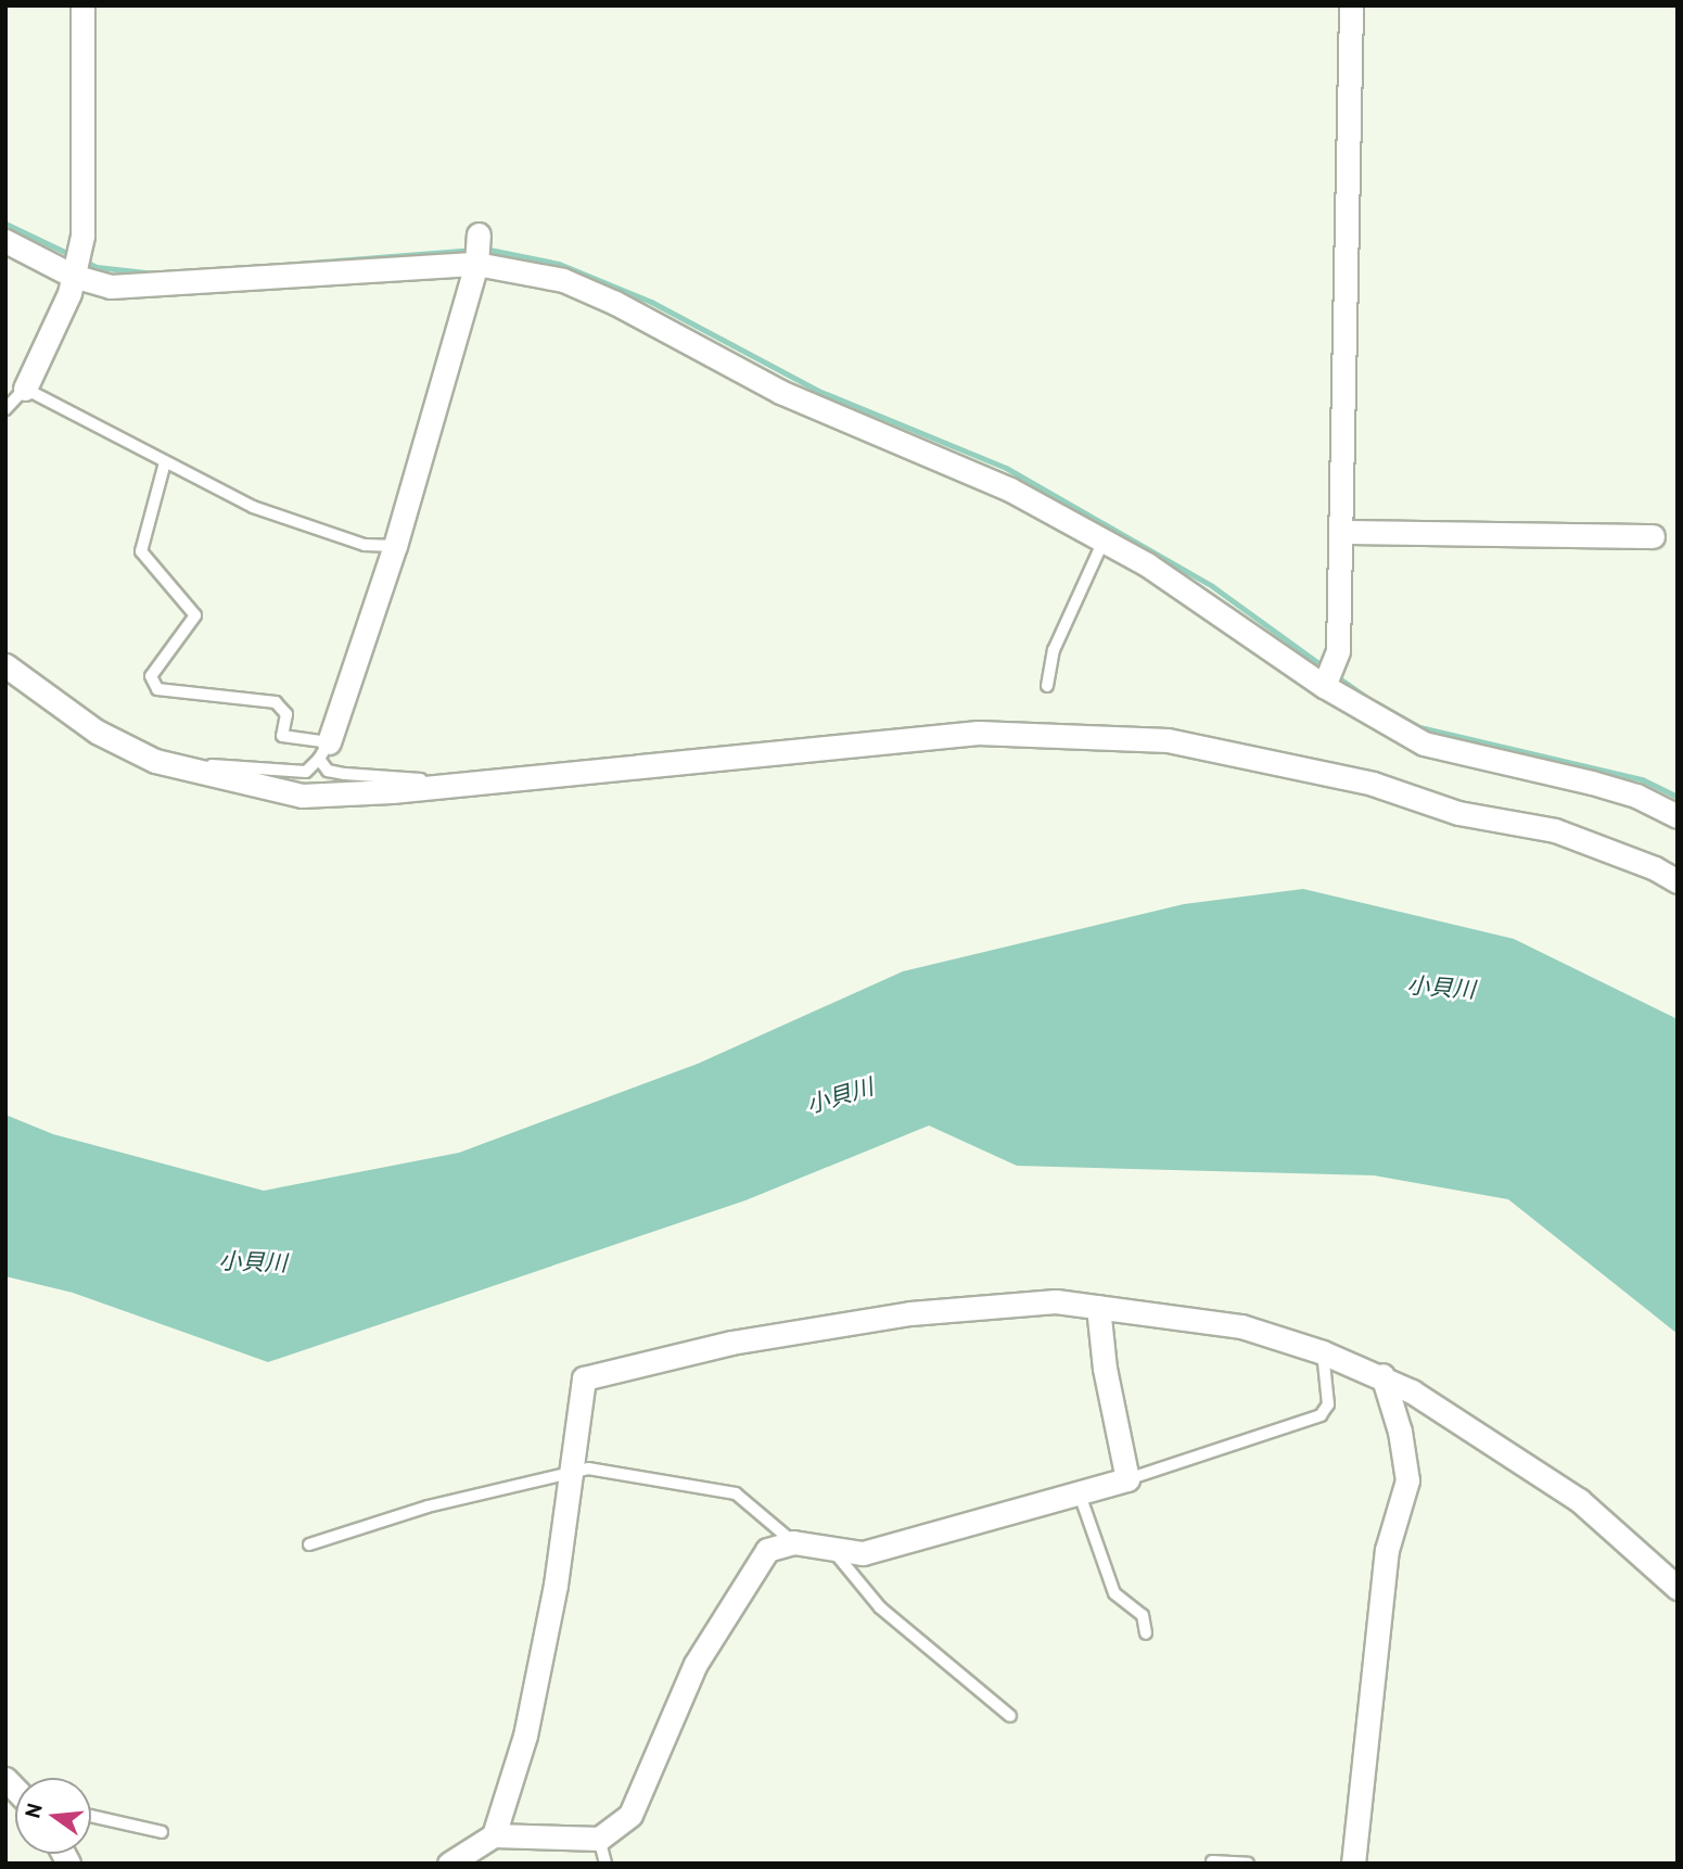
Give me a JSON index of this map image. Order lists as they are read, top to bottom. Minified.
{"water":["小貝川"],"north":"left"}
